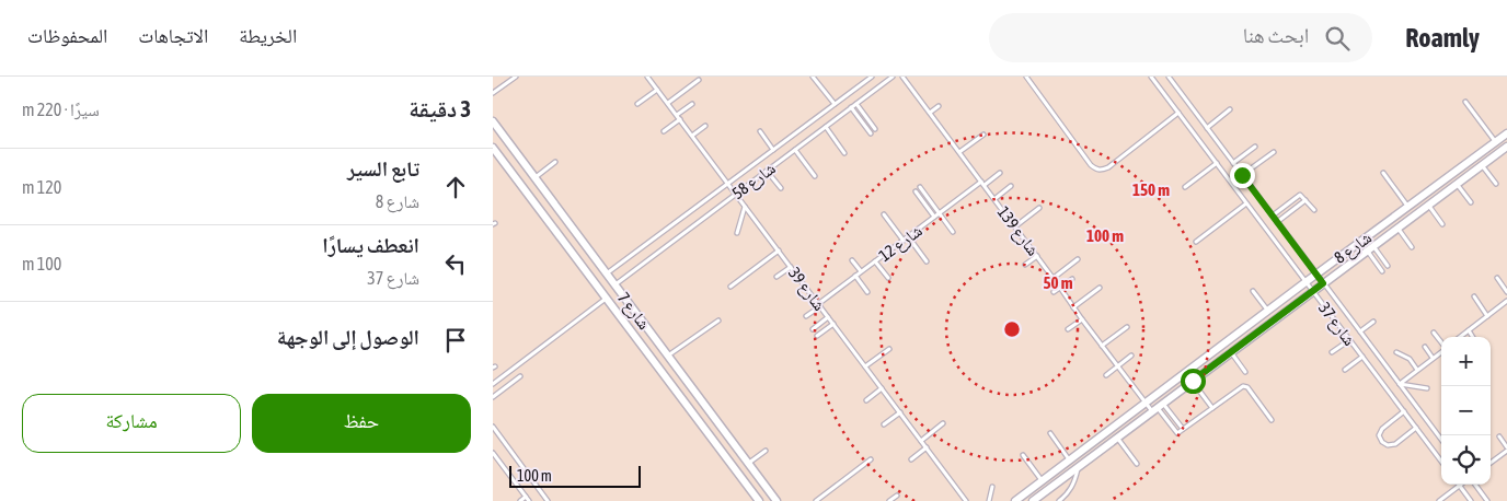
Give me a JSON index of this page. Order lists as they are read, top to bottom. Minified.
{"streets":{"street":["شارع 8","شارع 7"],"lane":["شارع 58","شارع 139","شارع 12","شارع 39","شارع 37"]},"crossings":[["شارع 58","شارع 39"],["شارع 58","شارع 7"],["شارع 139","شارع 12"],["شارع 139","شارع 8"],["شارع 12","شارع 39"],["شارع 8","شارع 37"]],"scale_bar":"100 m","page":{"header":"Roamly","search":"ابحث هنا","nav":["الخريطة","الاتجاهات","المحفوظات"],"heading":["3 دقيقة","سيرًا · 220 m"],"list":[["تابع السير","شارع 8","120 m"],["انعطف يسارًا","شارع 37","100 m"],"الوصول إلى الوجهة"],"map_buttons":["+","−"],"buttons":["حفظ","مشاركة"],"scale":"100 m"},"rings":["150 m","100 m","50 m"]}
